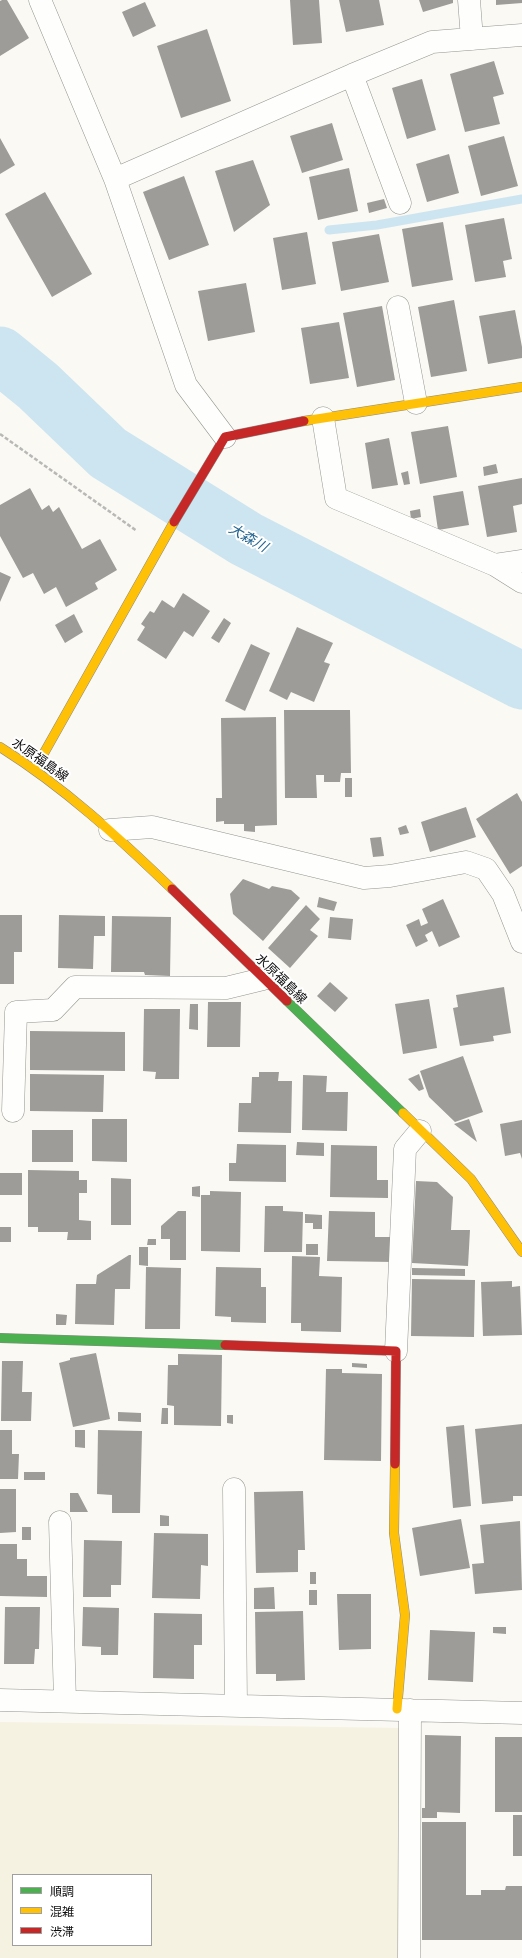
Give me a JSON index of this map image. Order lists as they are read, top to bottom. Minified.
{"streets":{"street":["水原福島線"]},"water":["大森川"],"legend":["順調","混雑","渋滞"]}
